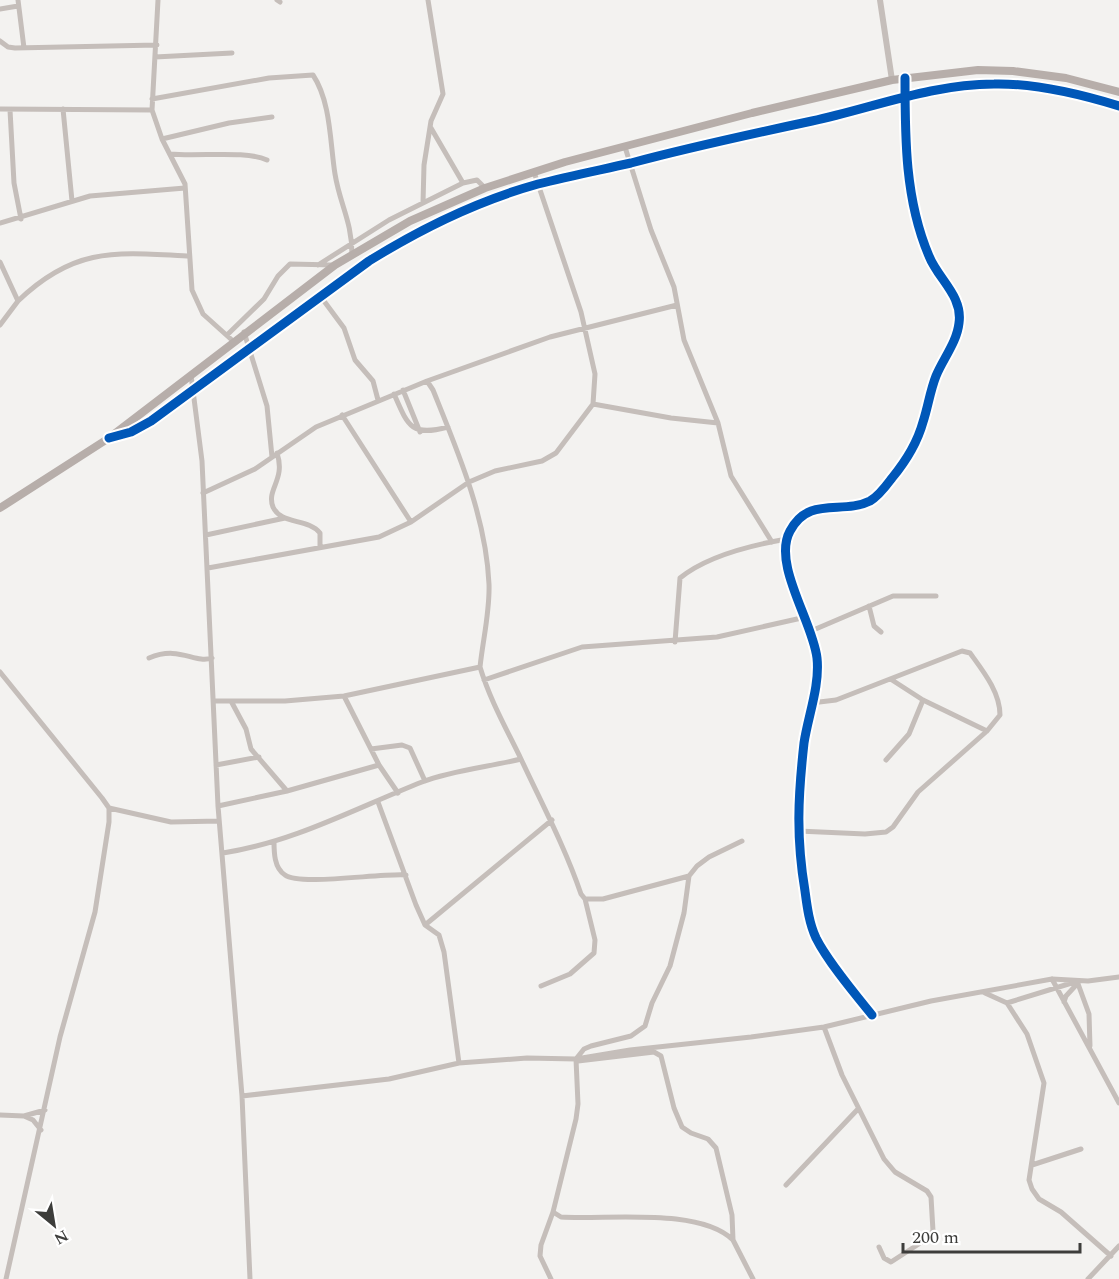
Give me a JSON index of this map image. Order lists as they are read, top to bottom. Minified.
{"scale_bar":"200 m","north":"bottom right"}
